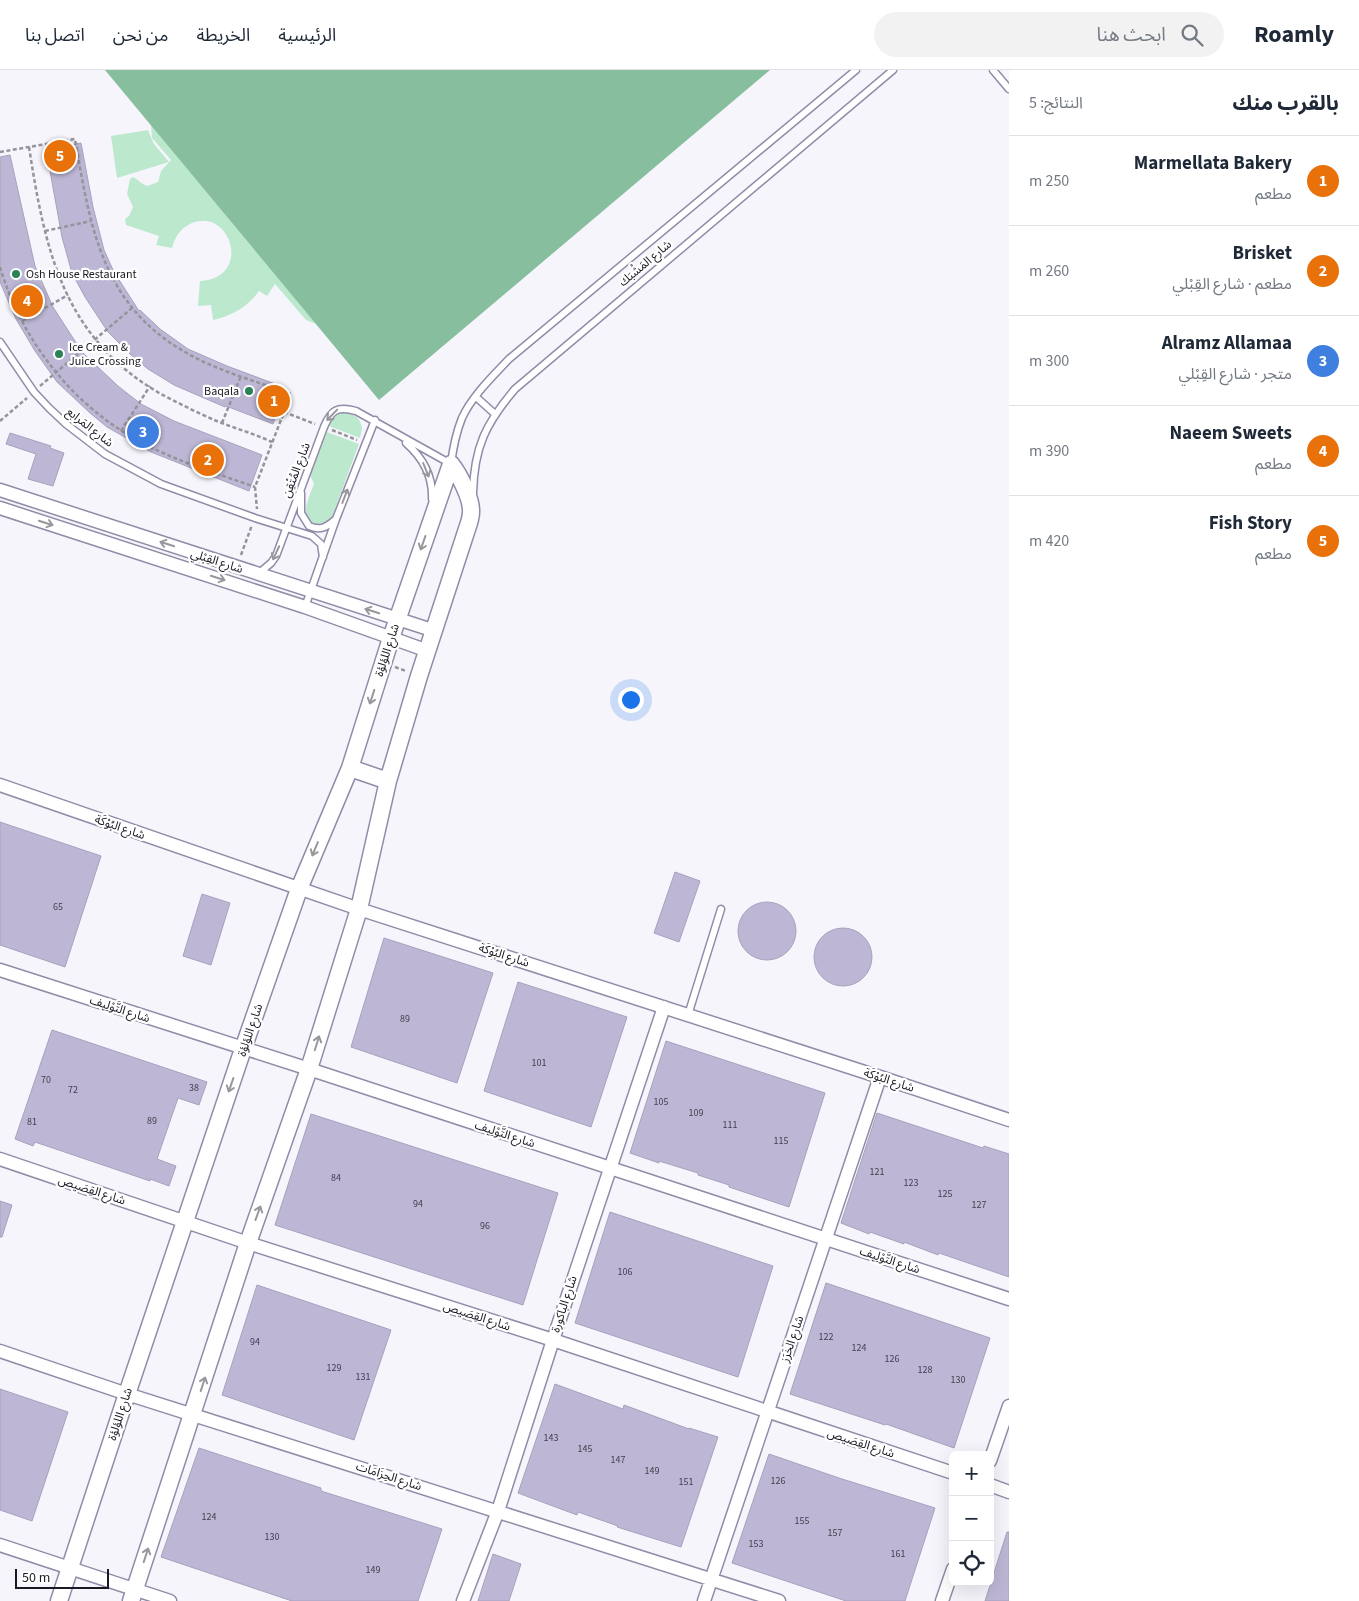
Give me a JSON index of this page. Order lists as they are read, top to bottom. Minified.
{"streets":{"street":["شارع القِبْلي","شارع اللؤلؤة","شارع البُوْكَة","شارع التَّوْلِيف","شارع القِصَيص","شارع الباكورة","شارع الخَرَز","شارع الحِزَامَات"],"lane":["شارع المَشْبَك","شارع المَرابع","شارع المُتْقِن"]},"crossings":[["شارع المَشْبَك","شارع المُتْقِن"],["شارع المَشْبَك","شارع اللؤلؤة"],["شارع المَرابع","شارع المُتْقِن"],["شارع المُتْقِن","شارع القِبْلي"],["شارع المُتْقِن","شارع اللؤلؤة"],["شارع القِبْلي","شارع اللؤلؤة"],["شارع اللؤلؤة","شارع البُوْكَة"],["شارع اللؤلؤة","شارع التَّوْلِيف"],["شارع اللؤلؤة","شارع القِصَيص"],["شارع اللؤلؤة","شارع الحِزَامَات"],["شارع البُوْكَة","شارع الباكورة"],["شارع البُوْكَة","شارع الخَرَز"],["شارع التَّوْلِيف","شارع الباكورة"],["شارع التَّوْلِيف","شارع الخَرَز"],["شارع القِصَيص","شارع الباكورة"],["شارع القِصَيص","شارع الخَرَز"],["شارع الباكورة","شارع الحِزَامَات"],["شارع الخَرَز","شارع الحِزَامَات"]],"places":["Osh House Restaurant","Ice Cream & Juice Crossing","Baqala"],"house_numbers":["65","89","101","70","38","72","105","109","89","81","111","115","121","84","123","125","94","127","96","106","122","94","124","126","129","128","131","130","143","145","147","149","126","151","124","155","157","130","153","161","149"],"scale_bar":"50 m","page":{"header":"Roamly","search":"ابحث هنا","nav":["الرئيسية","الخريطة","من نحن","اتصل بنا"],"heading":["بالقرب منك","النتائج: 5"],"list":[{"mark":"1","name":"Marmellata Bakery","note":"مطعم","value":"250 m"},{"mark":"2","name":"Brisket","note":"مطعم · شارع القِبْلي","value":"260 m"},{"mark":"3","name":"Alramz Allamaa","note":"متجر · شارع القِبْلي","value":"300 m"},{"mark":"4","name":"Naeem Sweets","note":"مطعم","value":"390 m"},{"mark":"5","name":"Fish Story","note":"مطعم","value":"420 m"}],"pins":["5","4","1","3","2"],"map_buttons":["+","−"],"scale":"50 m"}}
